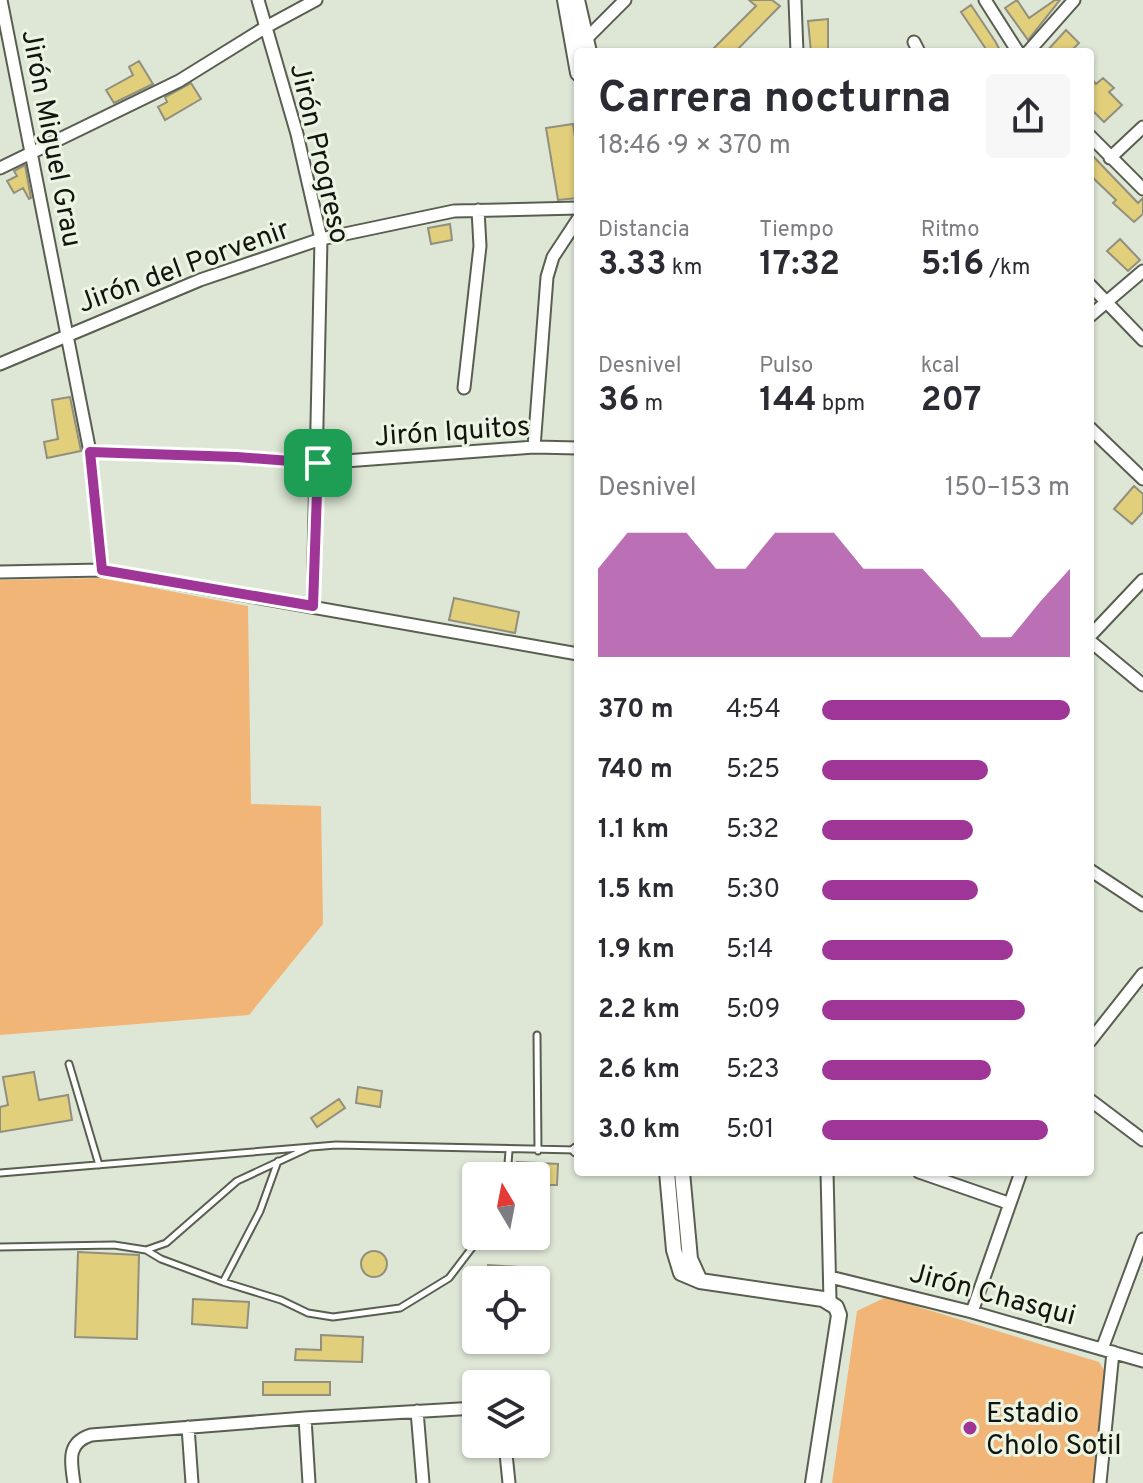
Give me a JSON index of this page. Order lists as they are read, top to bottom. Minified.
{"streets":{"street":["Jirón Miguel Grau","Jirón Progreso","Jirón del Porvenir","Jirón Iquitos","Jirón Chasqui"]},"crossings":[["Jirón Miguel Grau","Jirón del Porvenir"],["Jirón Miguel Grau","Jirón Iquitos"],["Jirón Progreso","Jirón del Porvenir"],["Jirón Progreso","Jirón Iquitos"]],"places":["Estadio Cholo Sotil"],"north":"top","page":{"heading":["Carrera nocturna","18:46 · 9 × 370 m"],"stats":[["Distancia","3.33 km"],["Tiempo","17:32"],["Ritmo","5:16 /km"],["Desnivel","36 m"],["Pulso","144 bpm"],["kcal","207"]],"chart":["Desnivel","150–153 m"],"list":[{"name":"370 m","note":"4:54"},{"name":"740 m","note":"5:25"},{"name":"1.1 km","note":"5:32"},{"name":"1.5 km","note":"5:30"},{"name":"1.9 km","note":"5:14"},{"name":"2.2 km","note":"5:09"},{"name":"2.6 km","note":"5:23"},{"name":"3.0 km","note":"5:01"}]}}
